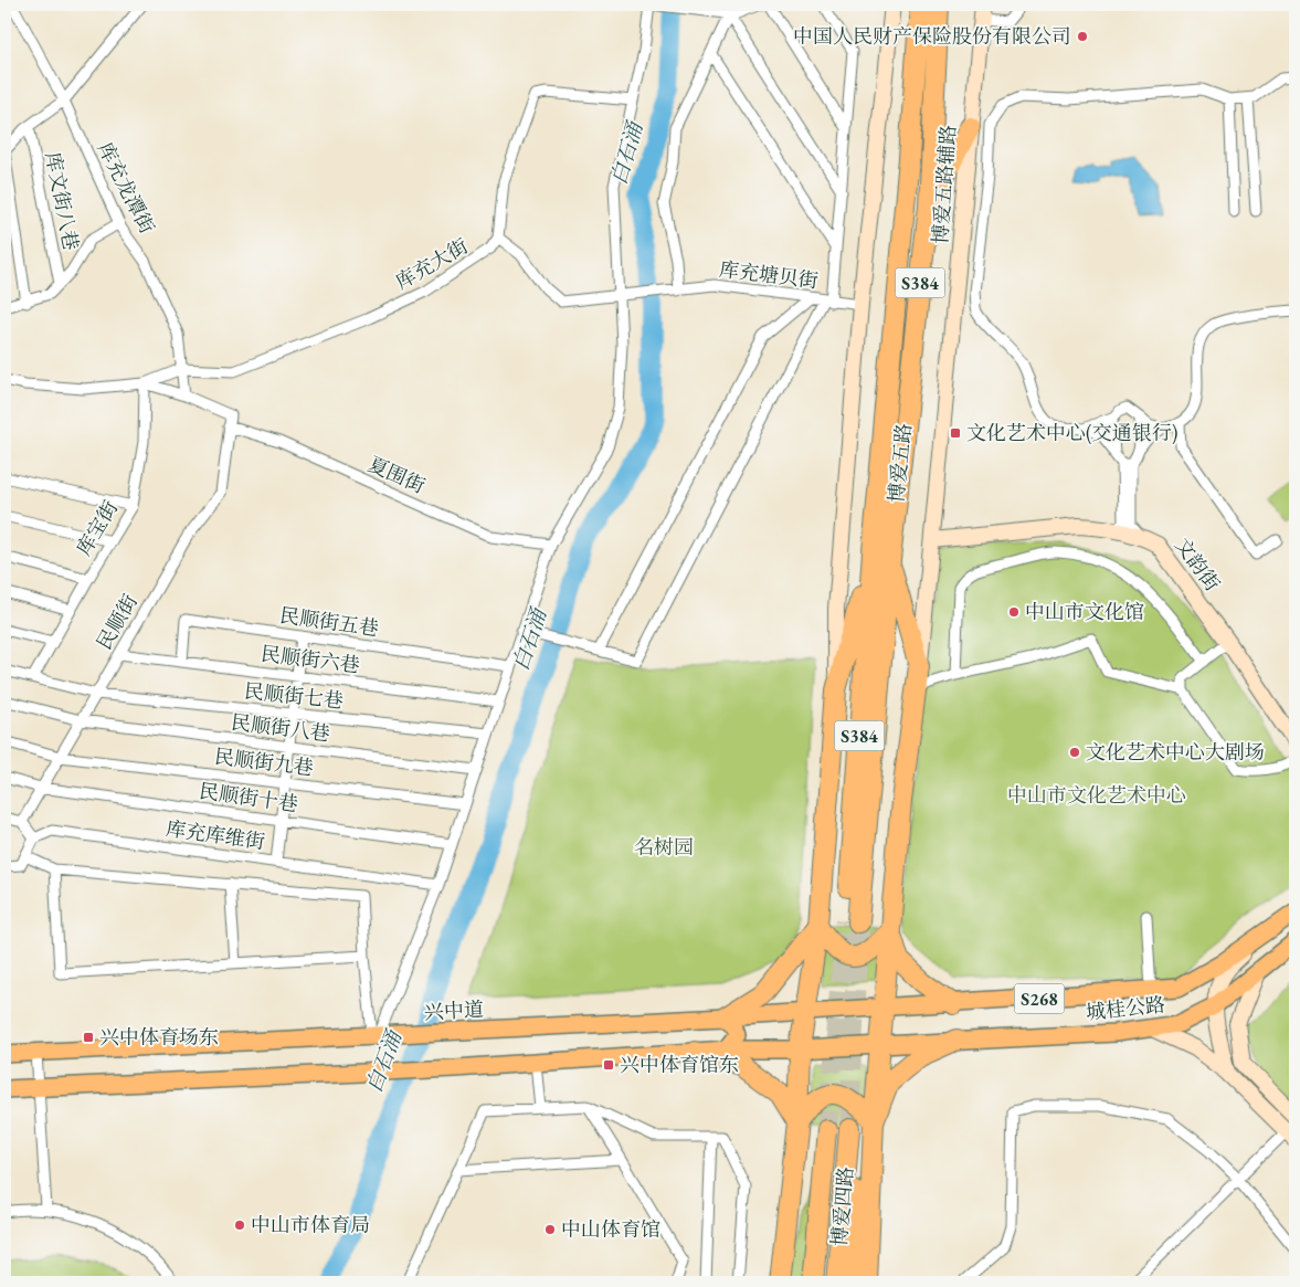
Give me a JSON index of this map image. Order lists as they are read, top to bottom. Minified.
{"streets":{"highway":["S384","博爱五路","S268","博爱四路"],"main road":["城桂公路","兴中道"],"street":["博爱五路辅路","库充龙潭街","库文街八巷","库充大街","库充塘贝街","夏围街","库宝街","文韵街","民顺街","民顺街五巷","民顺街六巷","民顺街七巷","民顺街八巷","民顺街九巷","民顺街十巷","库充库维街"]},"crossings":[["博爱五路辅路","文韵街"],["库充龙潭街","库充大街"],["库充大街","库充塘贝街"],["库充大街","夏围街"],["库充大街","库宝街"],["库充大街","民顺街"],["夏围街","民顺街"],["库宝街","民顺街七巷"],["民顺街","民顺街六巷"],["民顺街","民顺街七巷"],["民顺街","民顺街八巷"],["民顺街","民顺街九巷"],["民顺街","民顺街十巷"],["民顺街五巷","民顺街六巷"],["S268","城桂公路"],["城桂公路","兴中道"]],"water":["白石涌"],"parks":["中山市文化艺术中心","名树园"],"places":{"other":["中国人民财产保险股份有限公司","中山市文化馆","文化艺术中心大剧场","中山市体育局","中山体育馆"],"transit":["文化艺术中心(交通银行)","兴中体育场东","兴中体育馆东"]}}
